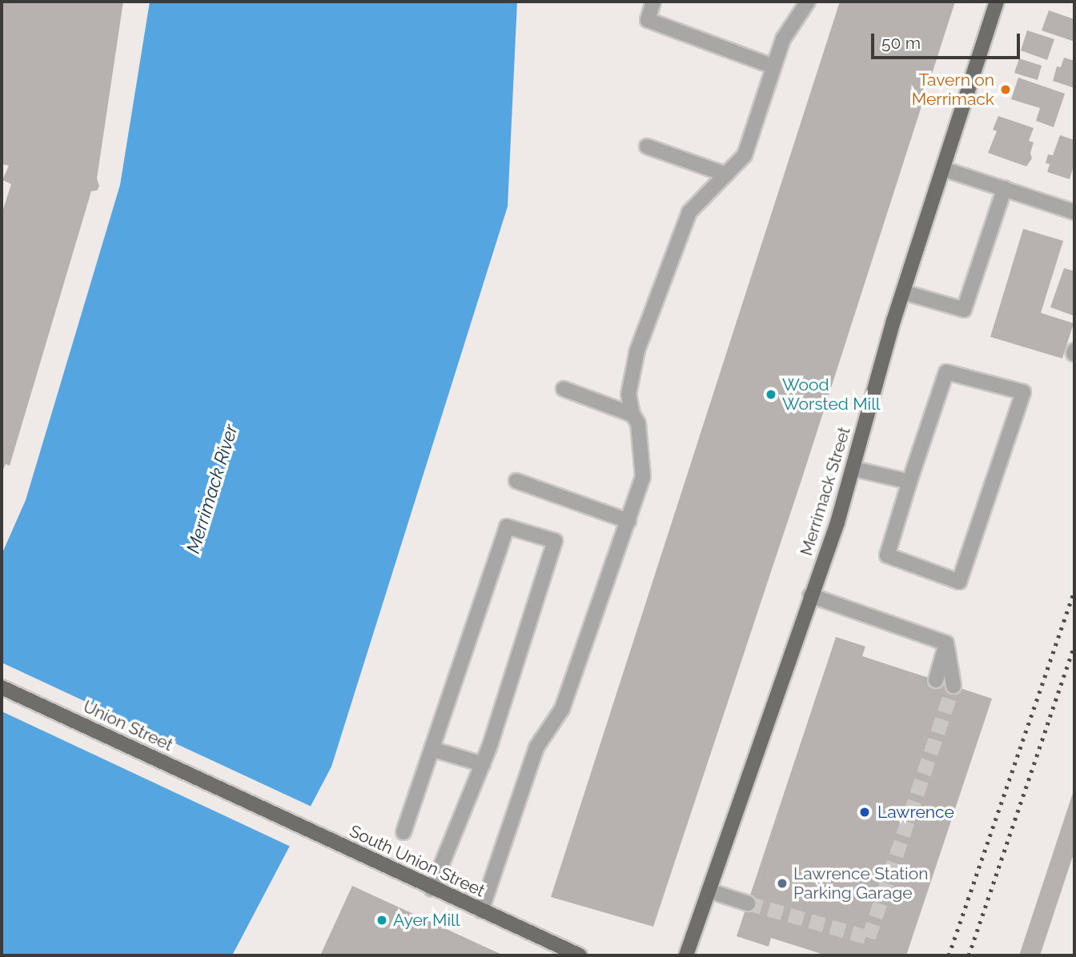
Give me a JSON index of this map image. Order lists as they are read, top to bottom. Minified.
{"streets":{"main road":["Merrimack Street","Union Street","South Union Street"]},"crossings":[["Union Street","South Union Street"]],"water":["Merrimack River"],"places":["Tavern on Merrimack","Wood Worsted Mill","Lawrence","Lawrence Station Parking Garage","Ayer Mill"],"scale_bar":"50 m"}
